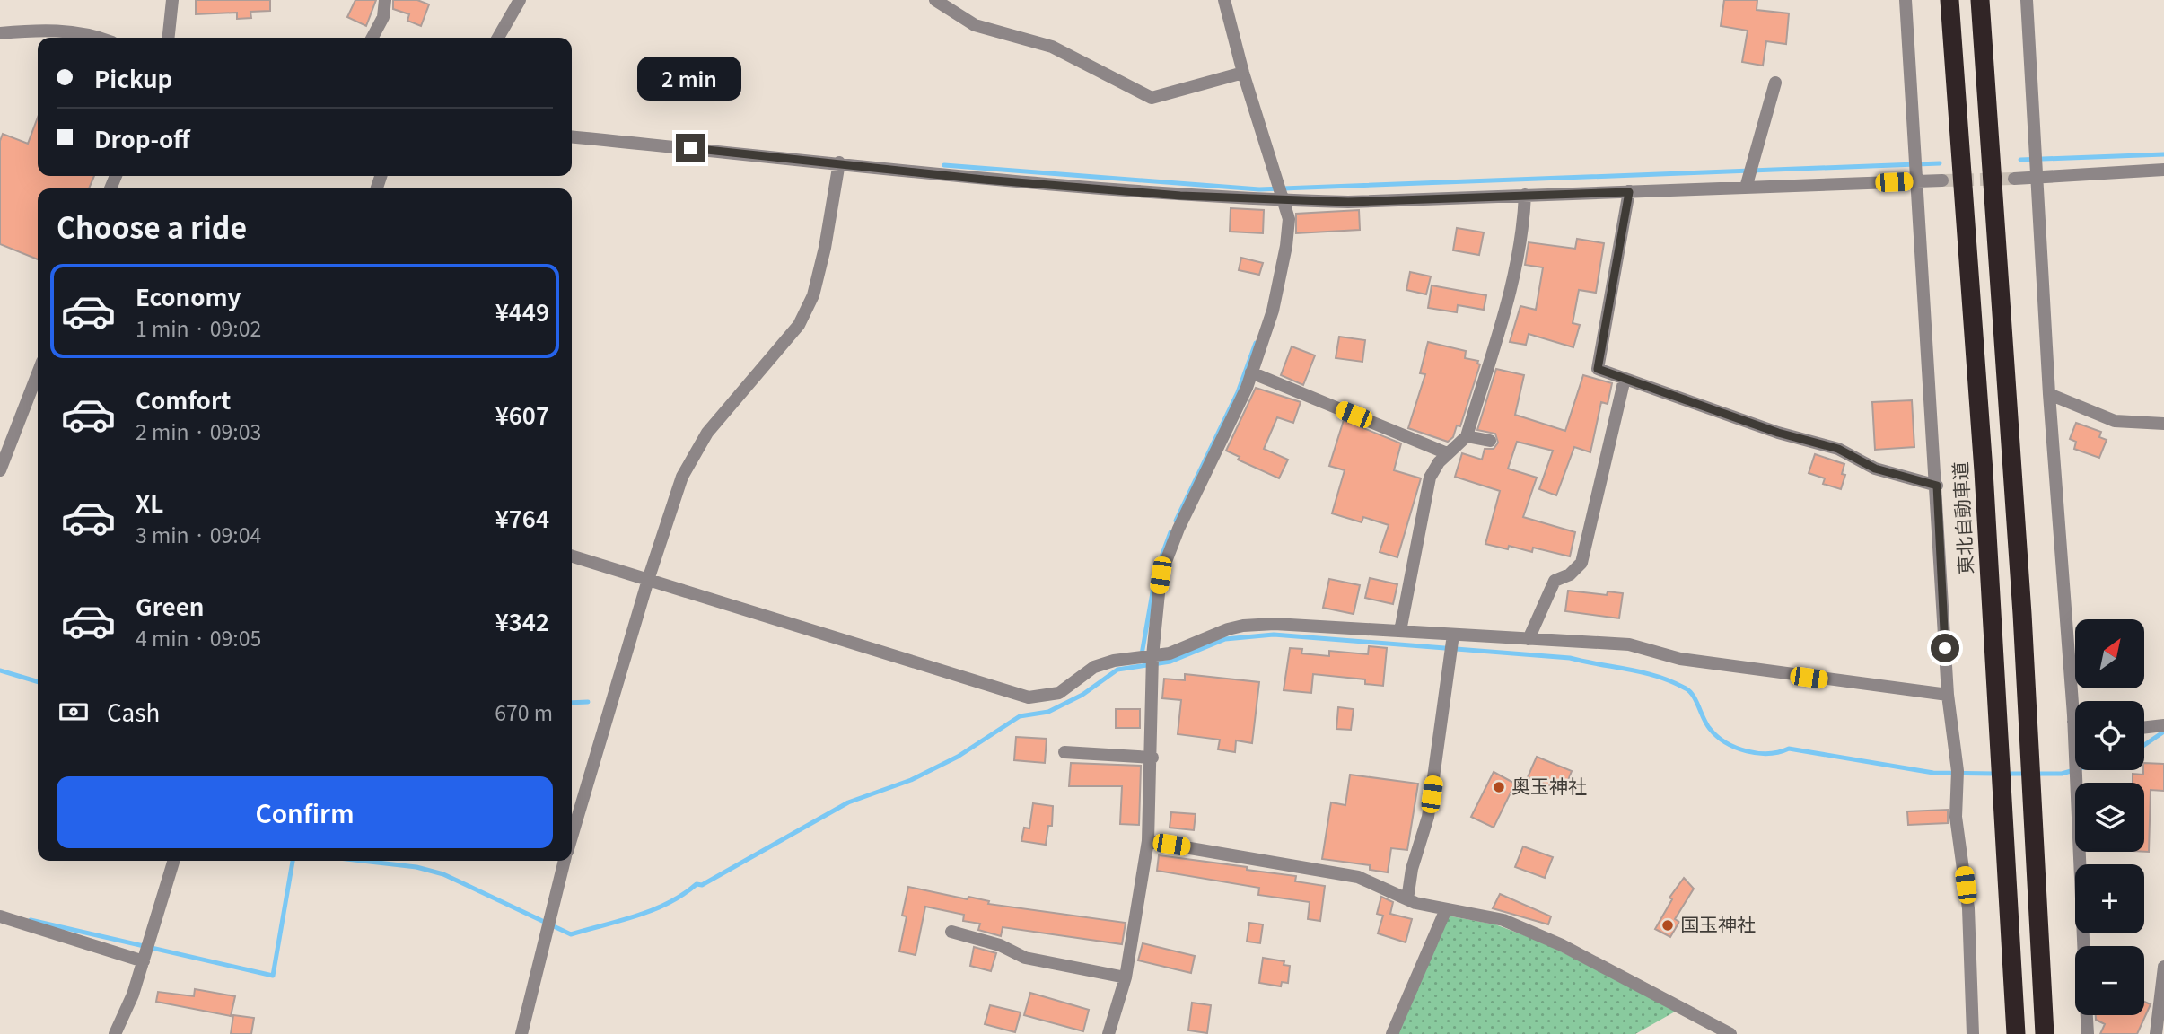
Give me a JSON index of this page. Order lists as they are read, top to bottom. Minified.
{"streets":{"highway":["東北自動車道"]},"places":["奥玉神社","国玉神社"],"north":"top right","page":{"banner":["Pickup","Drop-off"],"bubble":"2 min","heading":"Choose a ride","list":[{"name":"Economy","note":"1 min · 09:02","value":"¥449"},{"name":"Comfort","note":"2 min · 09:03","value":"¥607"},{"name":"XL","note":"3 min · 09:04","value":"¥764"},{"name":"Green","note":"4 min · 09:05","value":"¥342"}],"map_buttons":["+","−"],"pay":["Cash","670 m"],"buttons":"Confirm"}}
